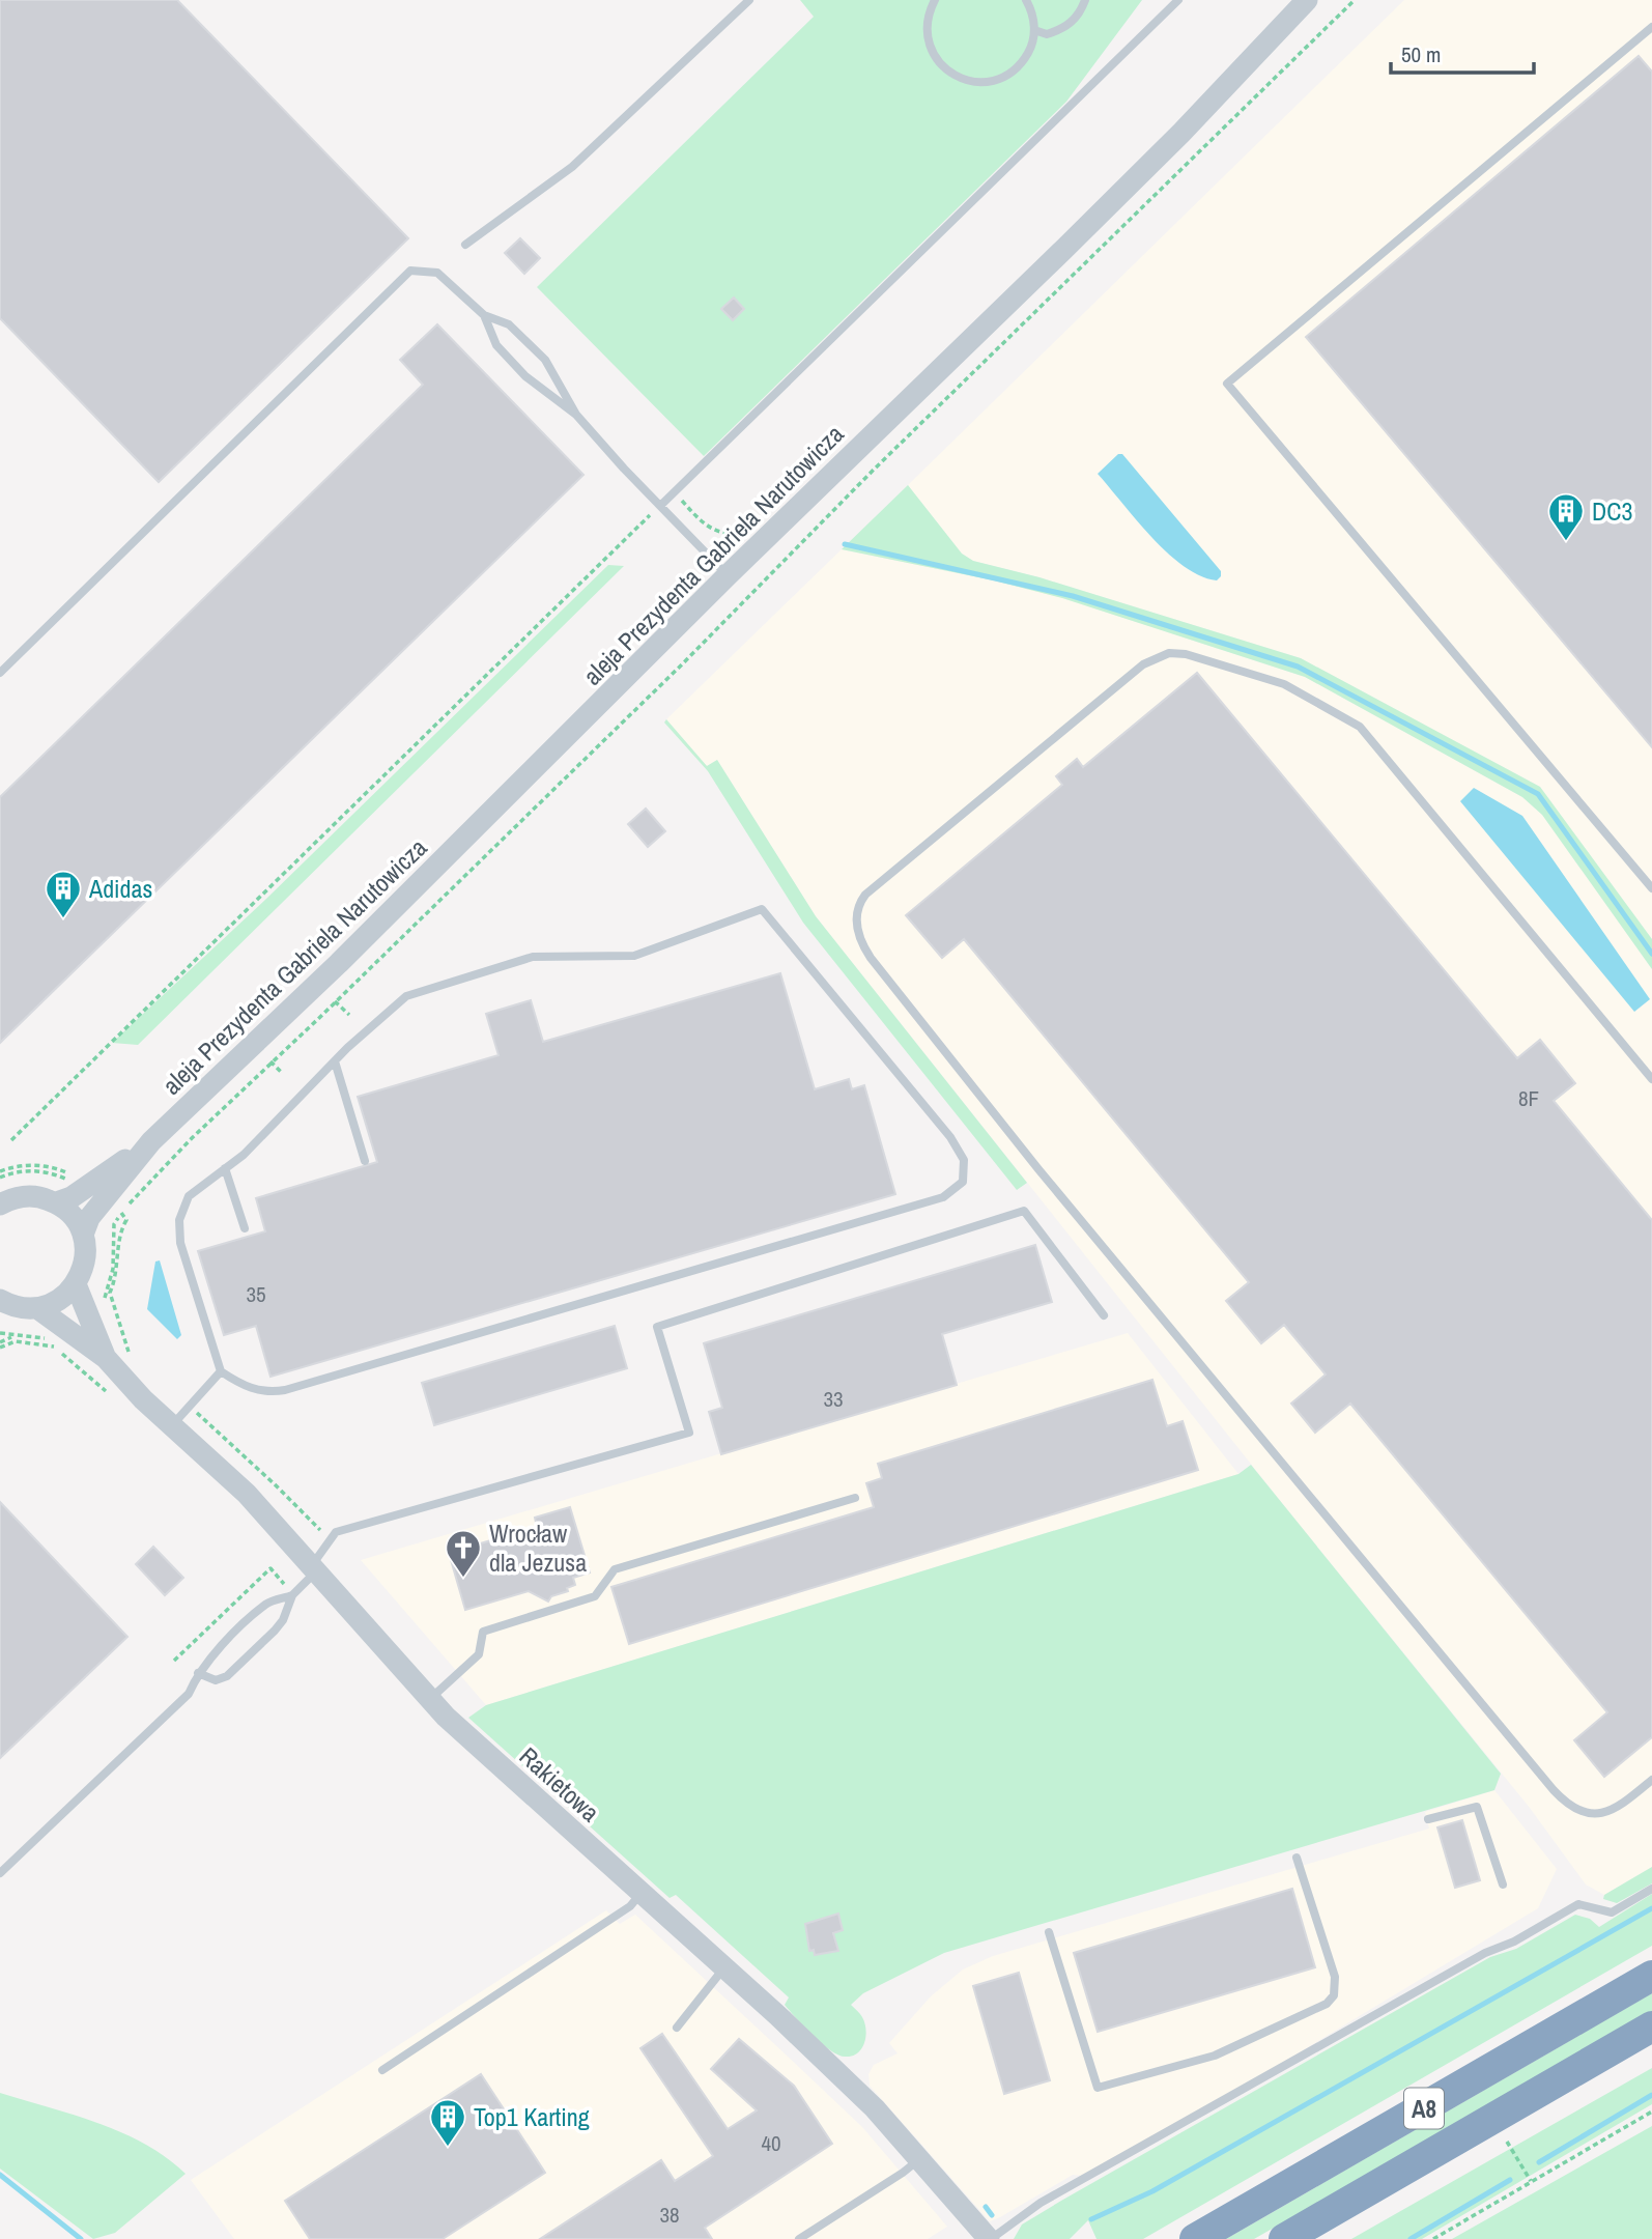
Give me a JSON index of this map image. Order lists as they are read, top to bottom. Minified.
{"streets":{"highway":["A8"],"street":["aleja Prezydenta Gabriela Narutowicza","Rakietowa"]},"places":{"building":["DC3","Adidas","Top1 Karting"],"church":["Wrocław dla Jezusa"]},"house_numbers":["8F","35","33","40","38"],"scale_bar":"50 m"}
